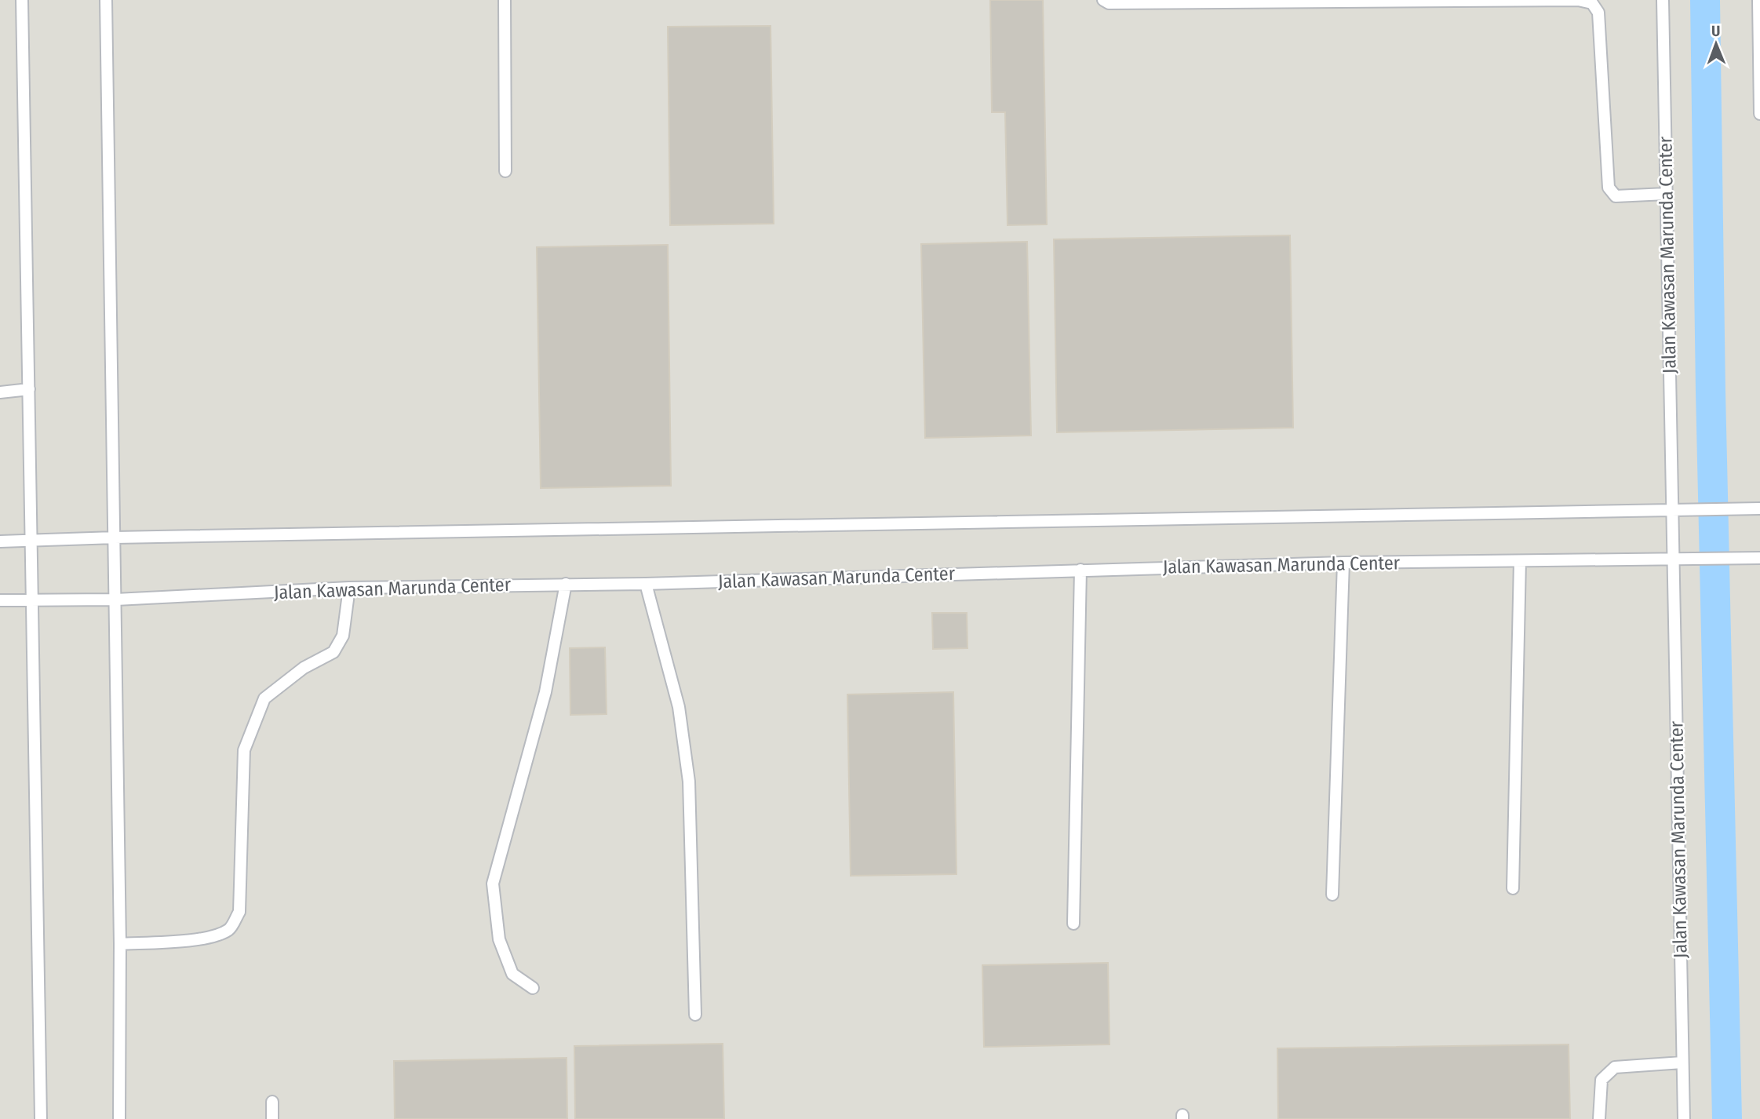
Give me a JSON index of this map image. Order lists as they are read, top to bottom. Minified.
{"streets":{"lane":["Jalan Kawasan Marunda Center"]},"north":"top"}
